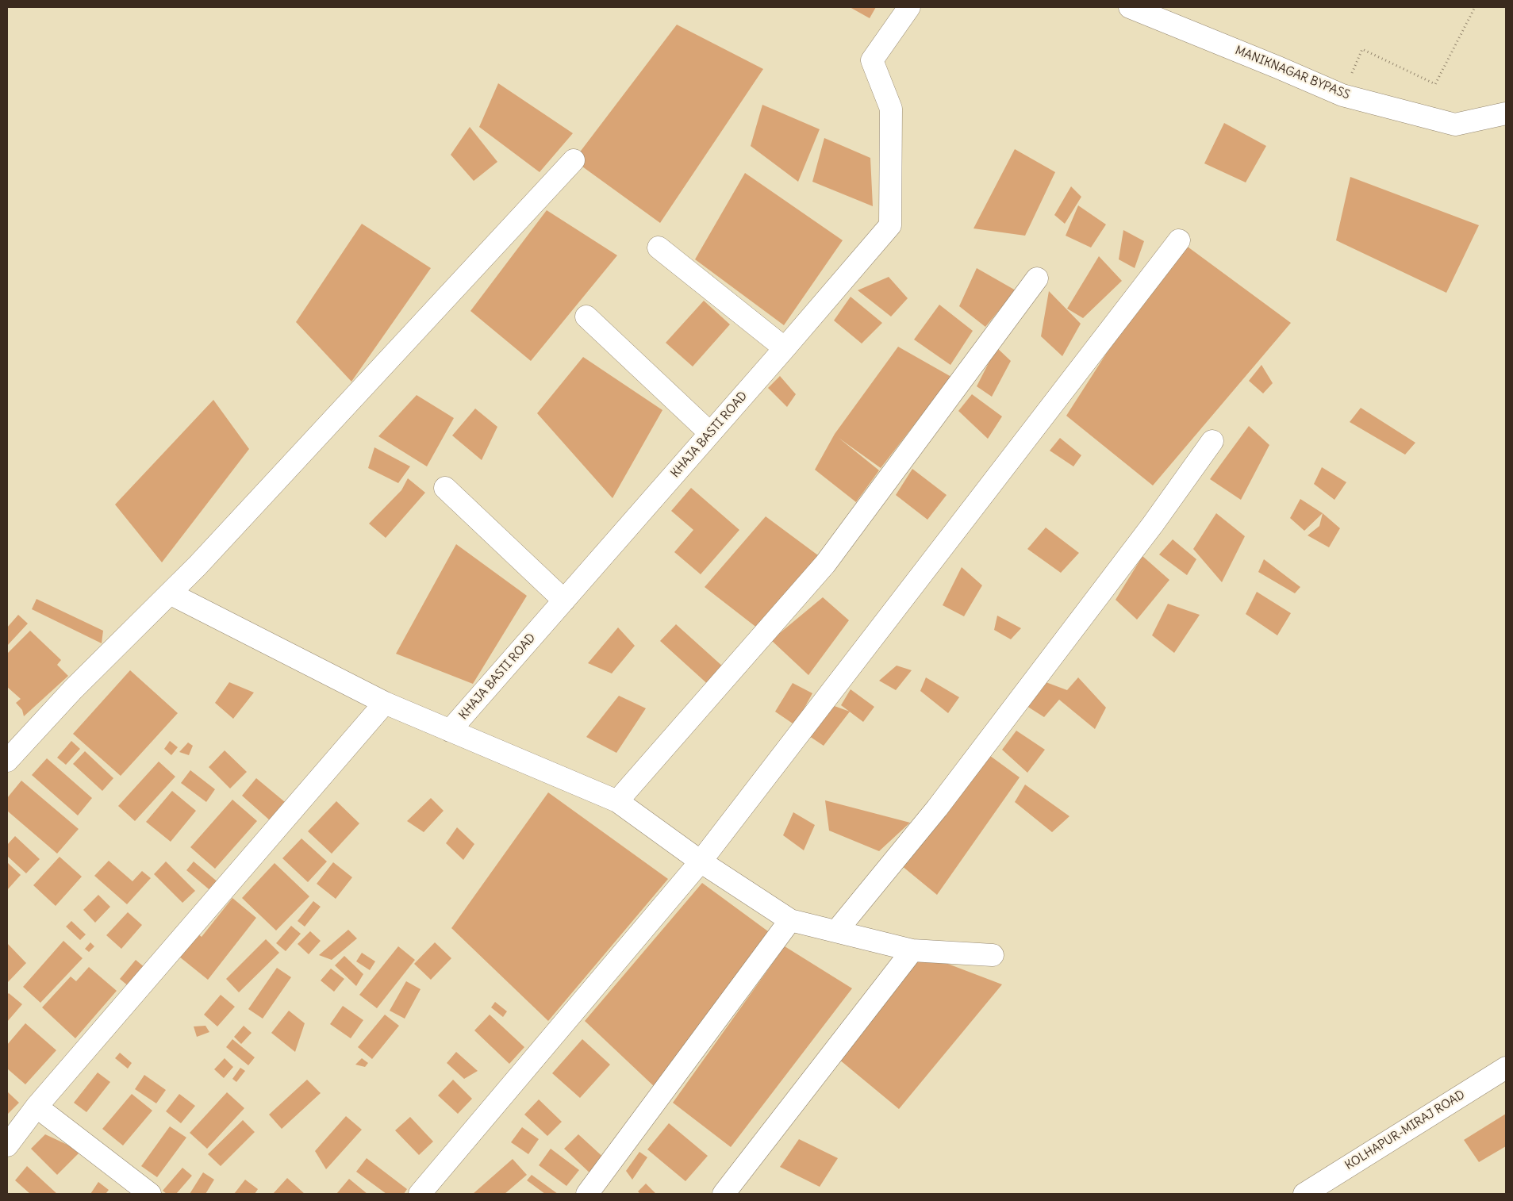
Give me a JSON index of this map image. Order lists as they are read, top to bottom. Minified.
{"streets":{"street":["MANIKNAGAR BYPASS","KHAJA BASTI ROAD","KOLHAPUR-MIRAJ ROAD"]}}
